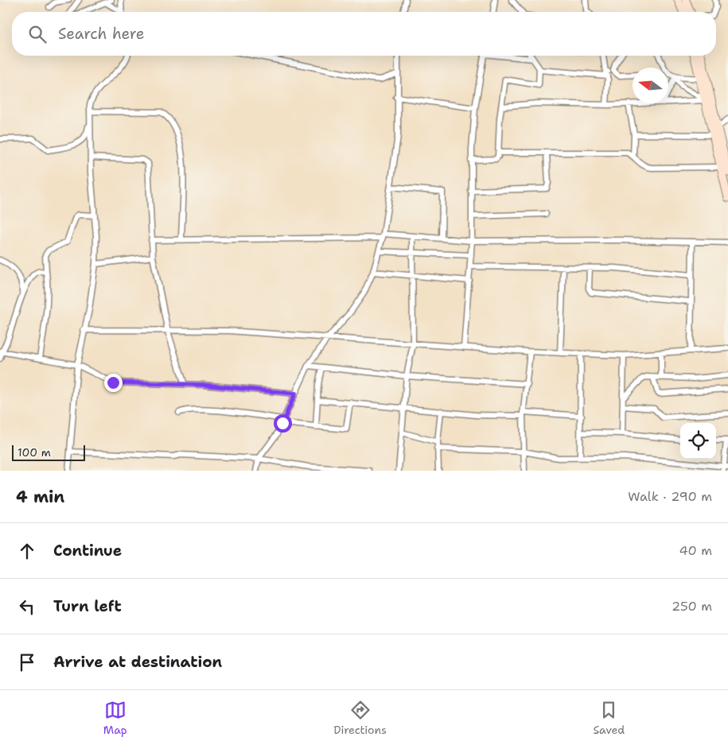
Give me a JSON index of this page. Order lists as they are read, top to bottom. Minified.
{"scale_bar":"100 m","north":"left","page":{"search":"Search here","scale":"100 m","heading":["4 min","Walk · 290 m"],"list":[["Continue","40 m"],["Turn left","250 m"],"Arrive at destination"],"nav":["Map","Directions","Saved"]}}
